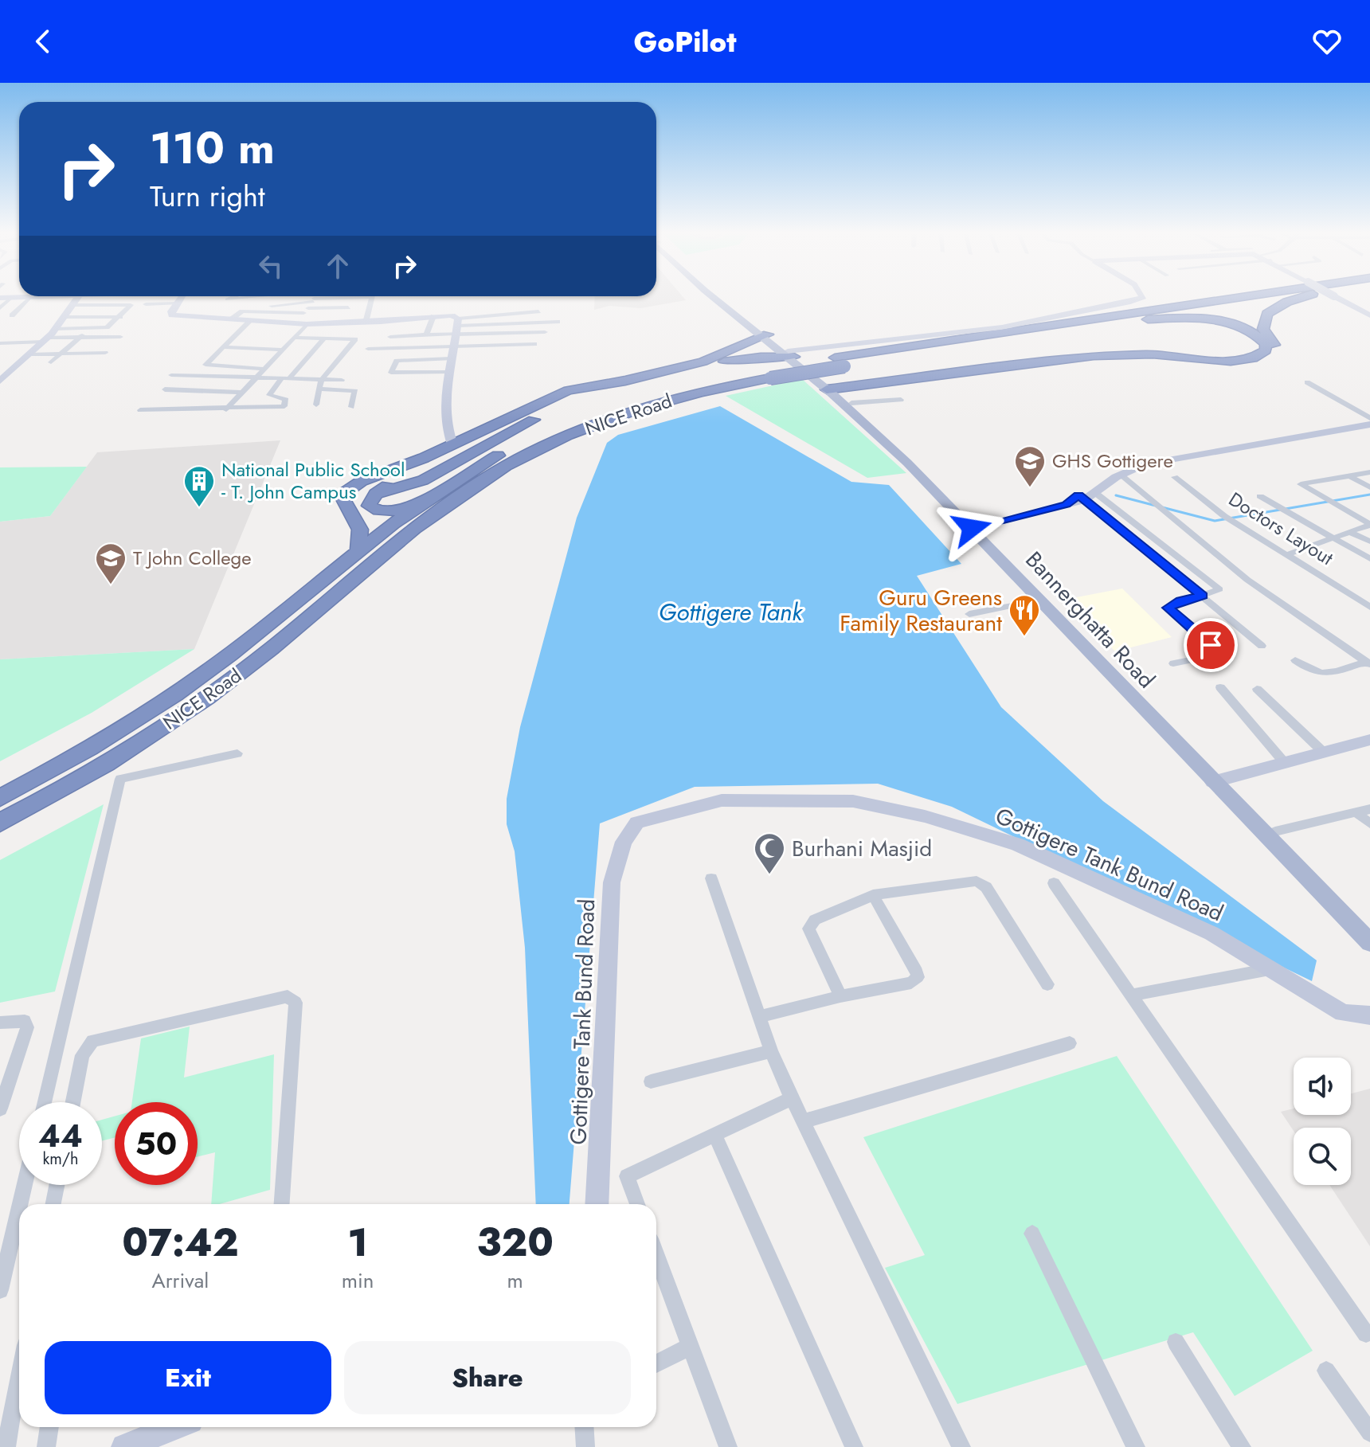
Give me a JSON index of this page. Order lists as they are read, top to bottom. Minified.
{"streets":{"highway":["NICE Road"],"main road":["Bannerghatta Road"],"street":["Doctors Layout","Gottigere Tank Bund Road"]},"water":["Gottigere Tank"],"places":{"school or university":["GHS Gottigere","T John College"],"building":["National Public School - T. John Campus"],"restaurant":["Guru Greens Family Restaurant"],"mosque":["Burhani Masjid"]},"page":{"header":"GoPilot","turn":["110 m","Turn right"],"speed":"44 km/h","limit":"50","eta":["07:42","Arrival","1","min","320","m"],"buttons":["Exit","Share"]}}
